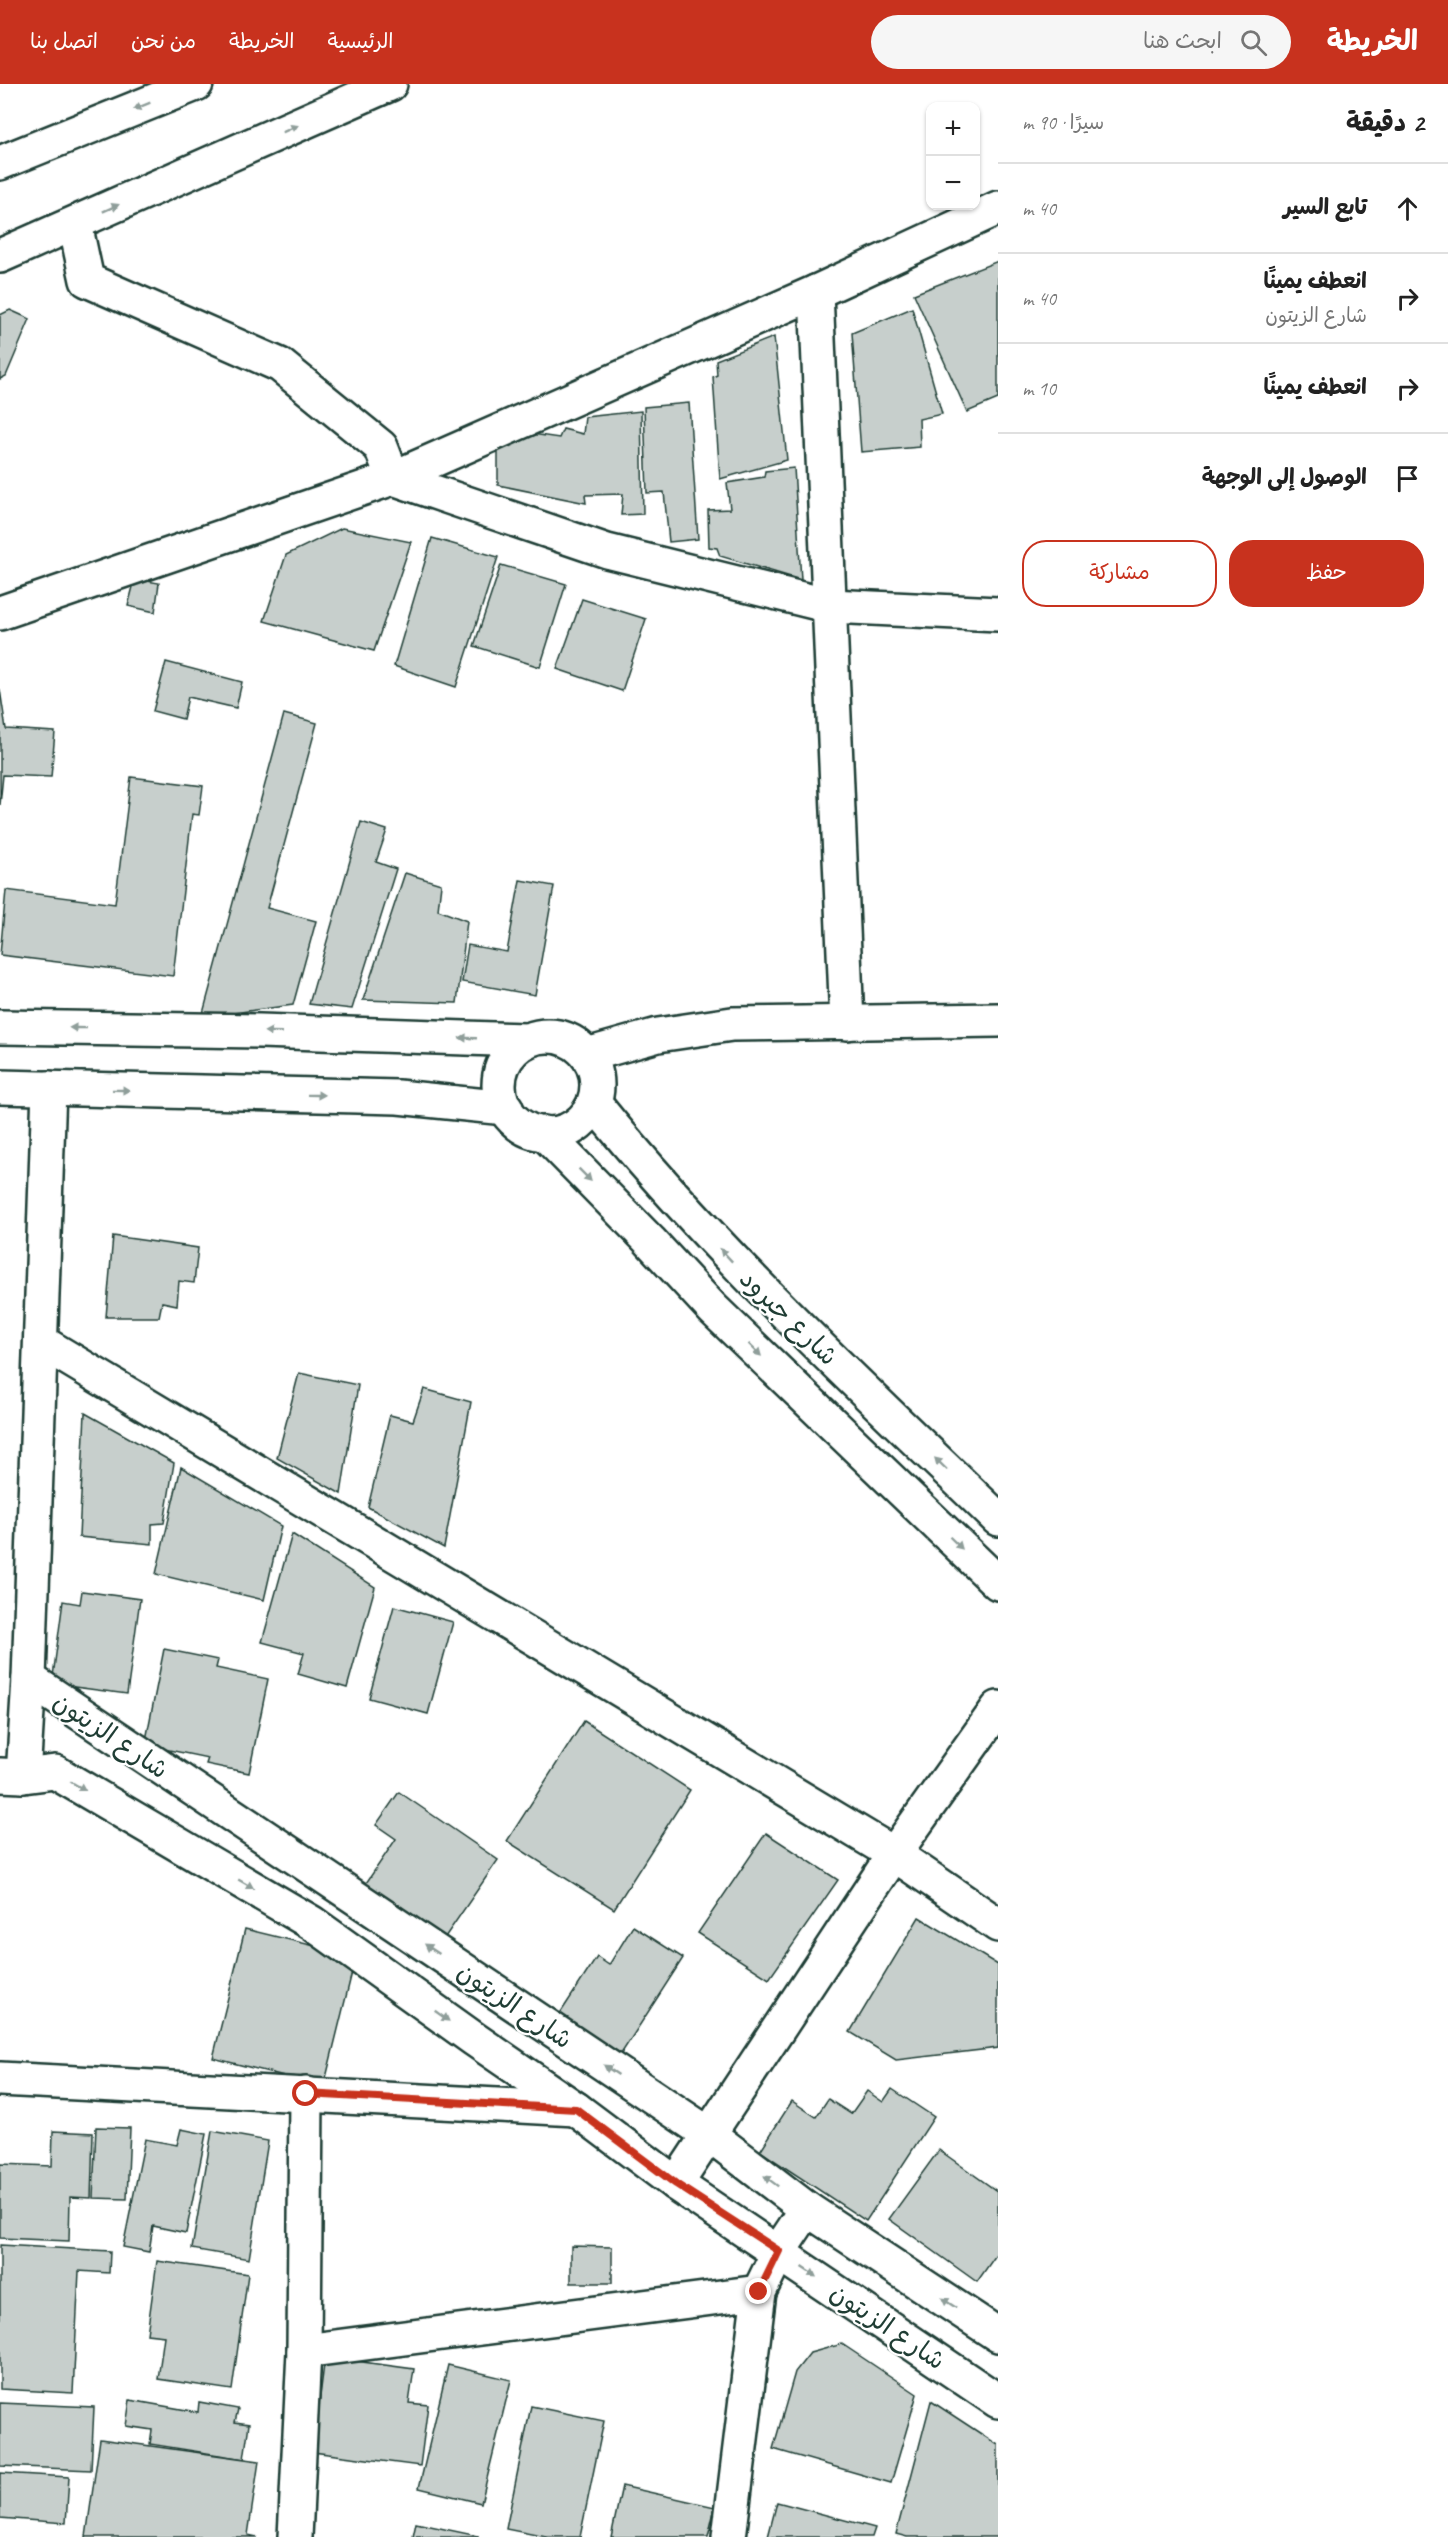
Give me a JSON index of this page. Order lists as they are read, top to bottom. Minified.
{"streets":{"street":["شارع جيرود","شارع الزيتون"]},"page":{"header":"الخريطة","search":"ابحث هنا","nav":["الرئيسية","الخريطة","من نحن","اتصل بنا"],"heading":["2 دقيقة","سيرًا · 90 m"],"map_buttons":["+","−"],"list":[["تابع السير","40 m"],["انعطف يمينًا","شارع الزيتون","40 m"],["انعطف يمينًا","10 m"],"الوصول إلى الوجهة"],"buttons":["حفظ","مشاركة"]}}
